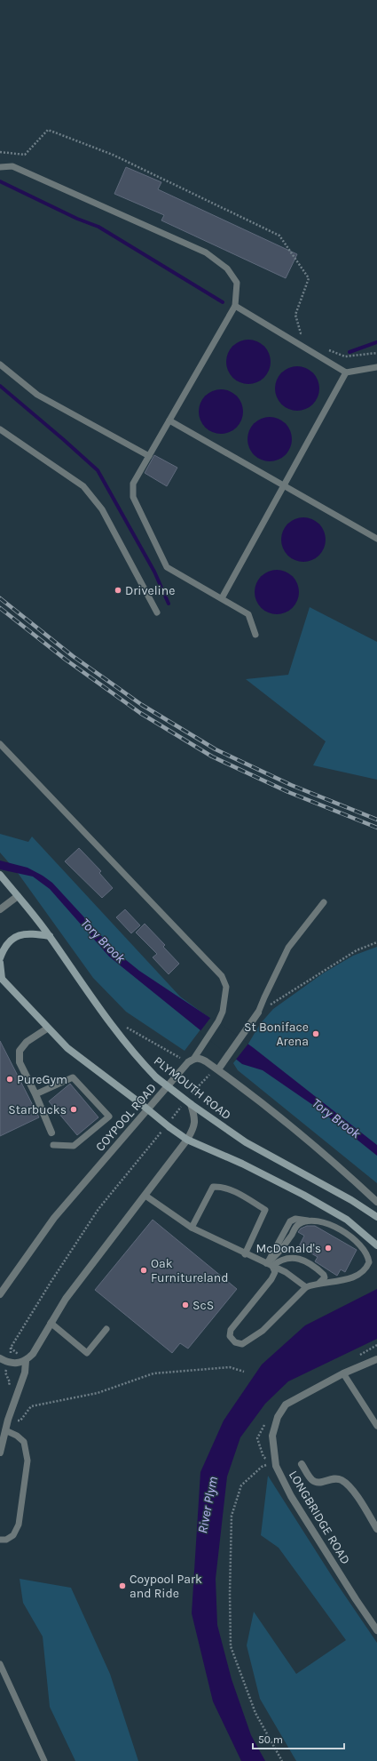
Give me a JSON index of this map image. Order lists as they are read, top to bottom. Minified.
{"streets":{"main road":["PLYMOUTH ROAD"],"street":["COYPOOL ROAD","LONGBRIDGE ROAD"]},"water":["Tory Brook","River Plym"],"places":["Driveline","St Boniface Arena","PureGym","Starbucks","McDonald's","Oak Furnitureland","ScS","Coypool Park and Ride"],"scale_bar":"50 m"}
